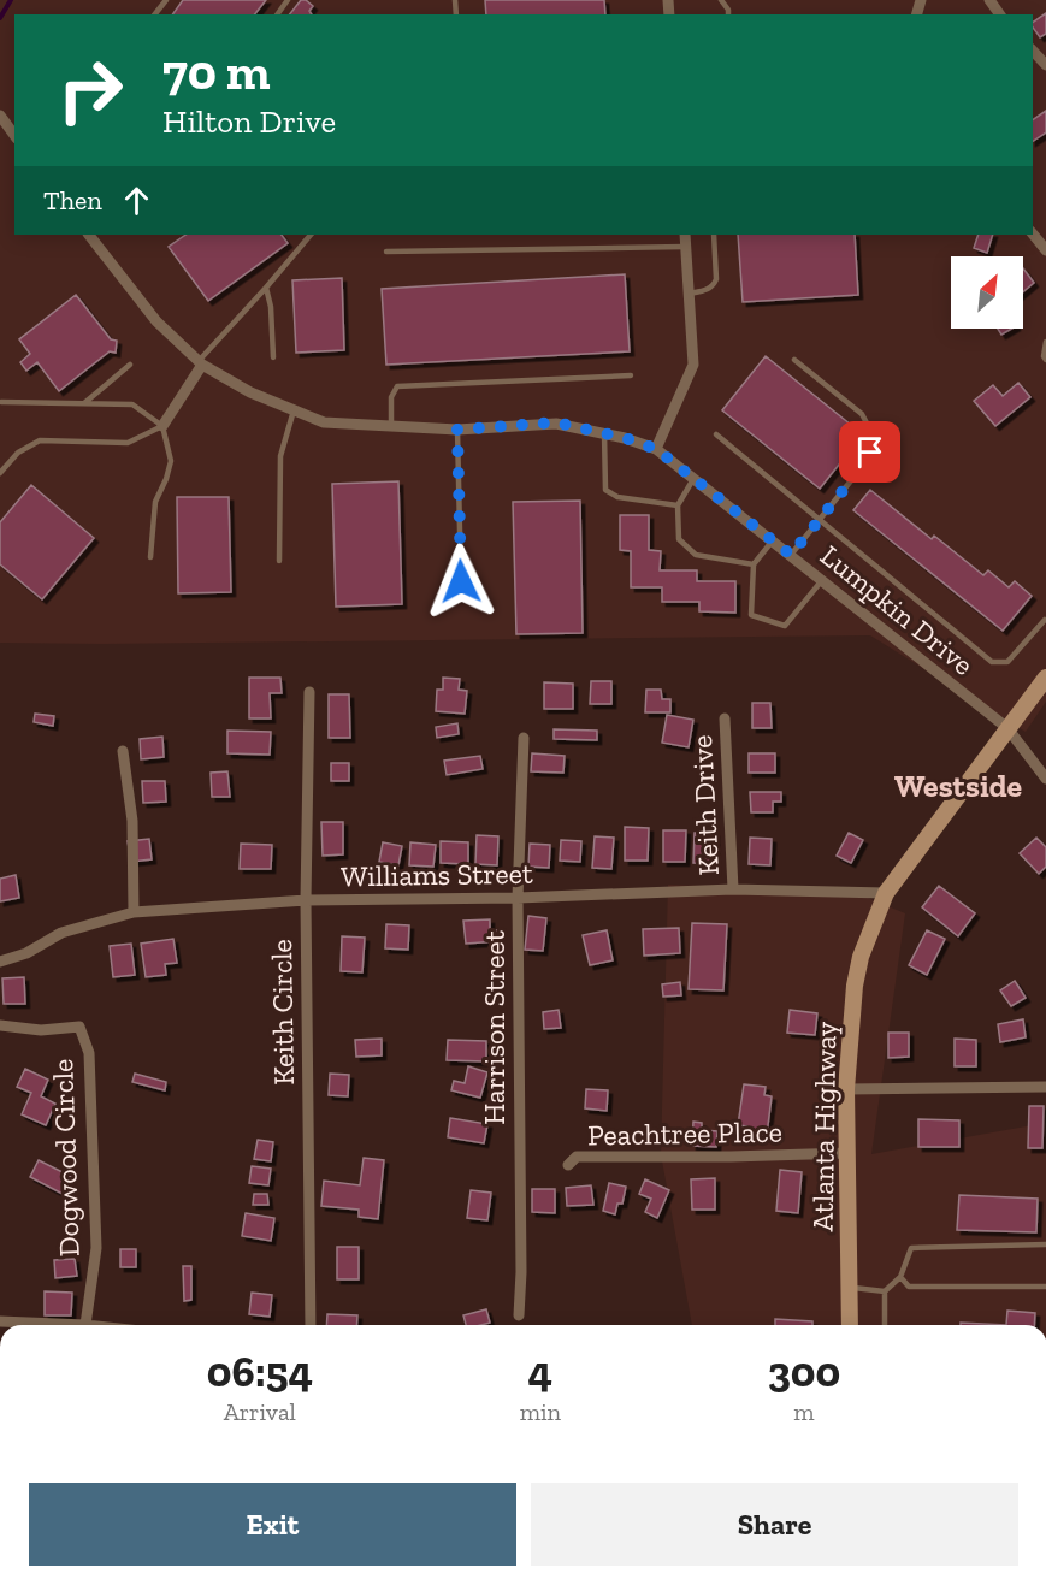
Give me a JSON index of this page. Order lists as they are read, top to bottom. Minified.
{"streets":{"main road":["Atlanta Highway"],"street":["Lumpkin Drive","Keith Drive","Williams Street","Keith Circle","Harrison Street","Peachtree Place","Dogwood Circle"]},"crossings":[["Lumpkin Drive","Atlanta Highway"],["Keith Drive","Williams Street"],["Williams Street","Keith Circle"],["Williams Street","Harrison Street"],["Williams Street","Atlanta Highway"],["Atlanta Highway","Peachtree Place"]],"districts":["Westside"],"north":"top right","page":{"turn":["70 m","Hilton Drive"],"then":"Then","eta":["06:54","Arrival","4","min","300","m"],"buttons":["Exit","Share"]}}
